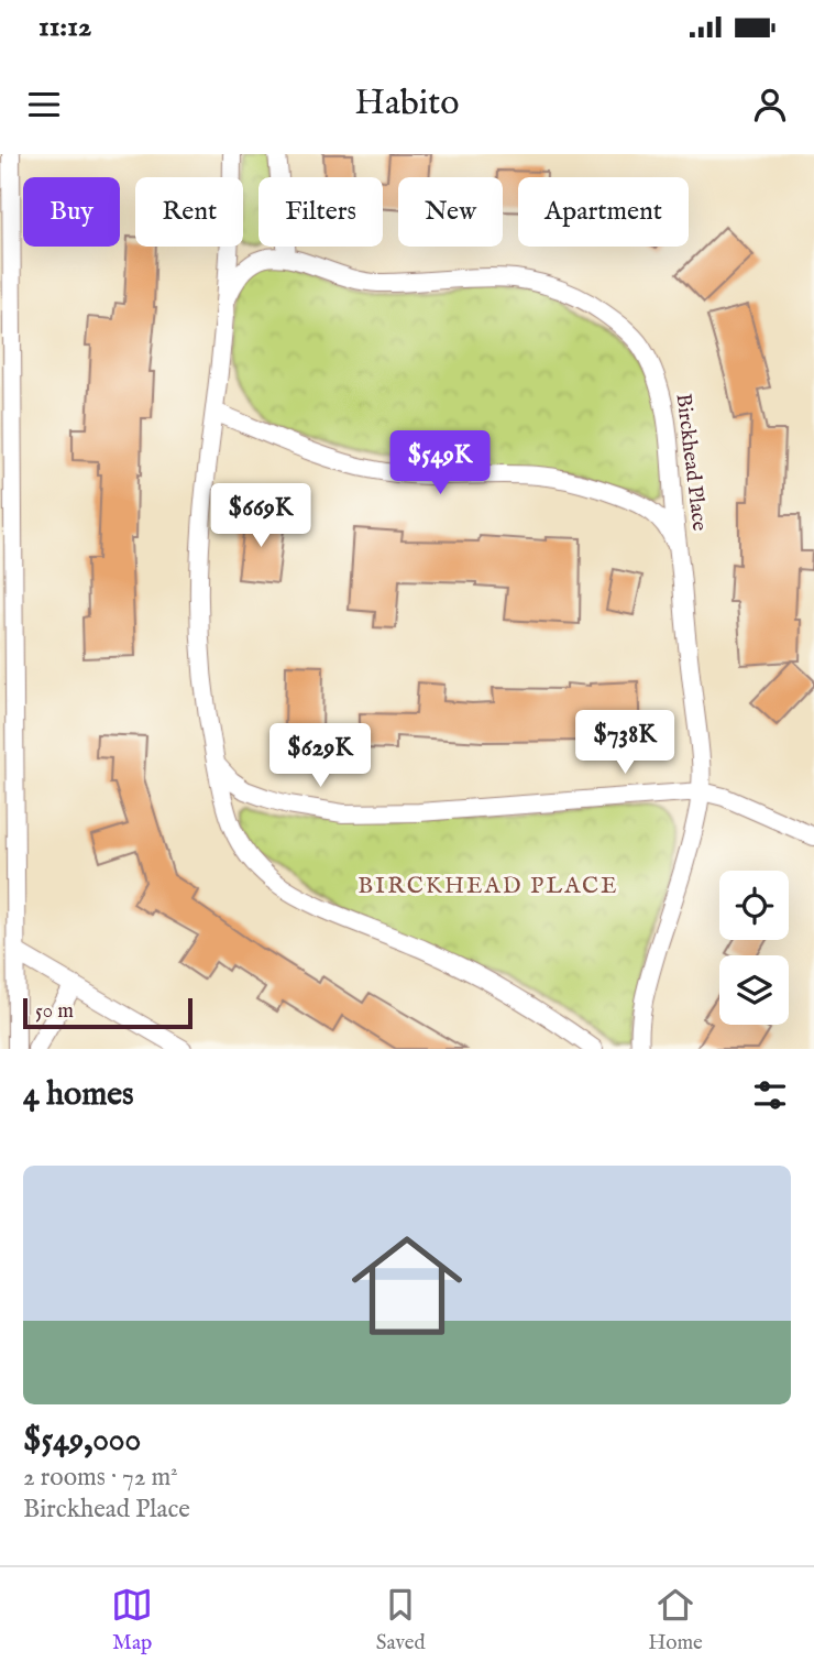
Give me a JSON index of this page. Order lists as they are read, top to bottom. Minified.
{"streets":{"street":["Birckhead Place"]},"districts":["BIRCKHEAD PLACE"],"scale_bar":"50 m","page":{"status":"11:12","header":"Habito","chip":["Buy","Rent","Filters","New","Apartment"],"price":["$549K","$669K","$738K","$629K"],"scale":"50 m","heading":"4 homes","list":[{"name":"$549,000","note":"2 rooms · 72 m² · Birckhead Place"}],"tabs":["Map","Saved","Home"]}}
